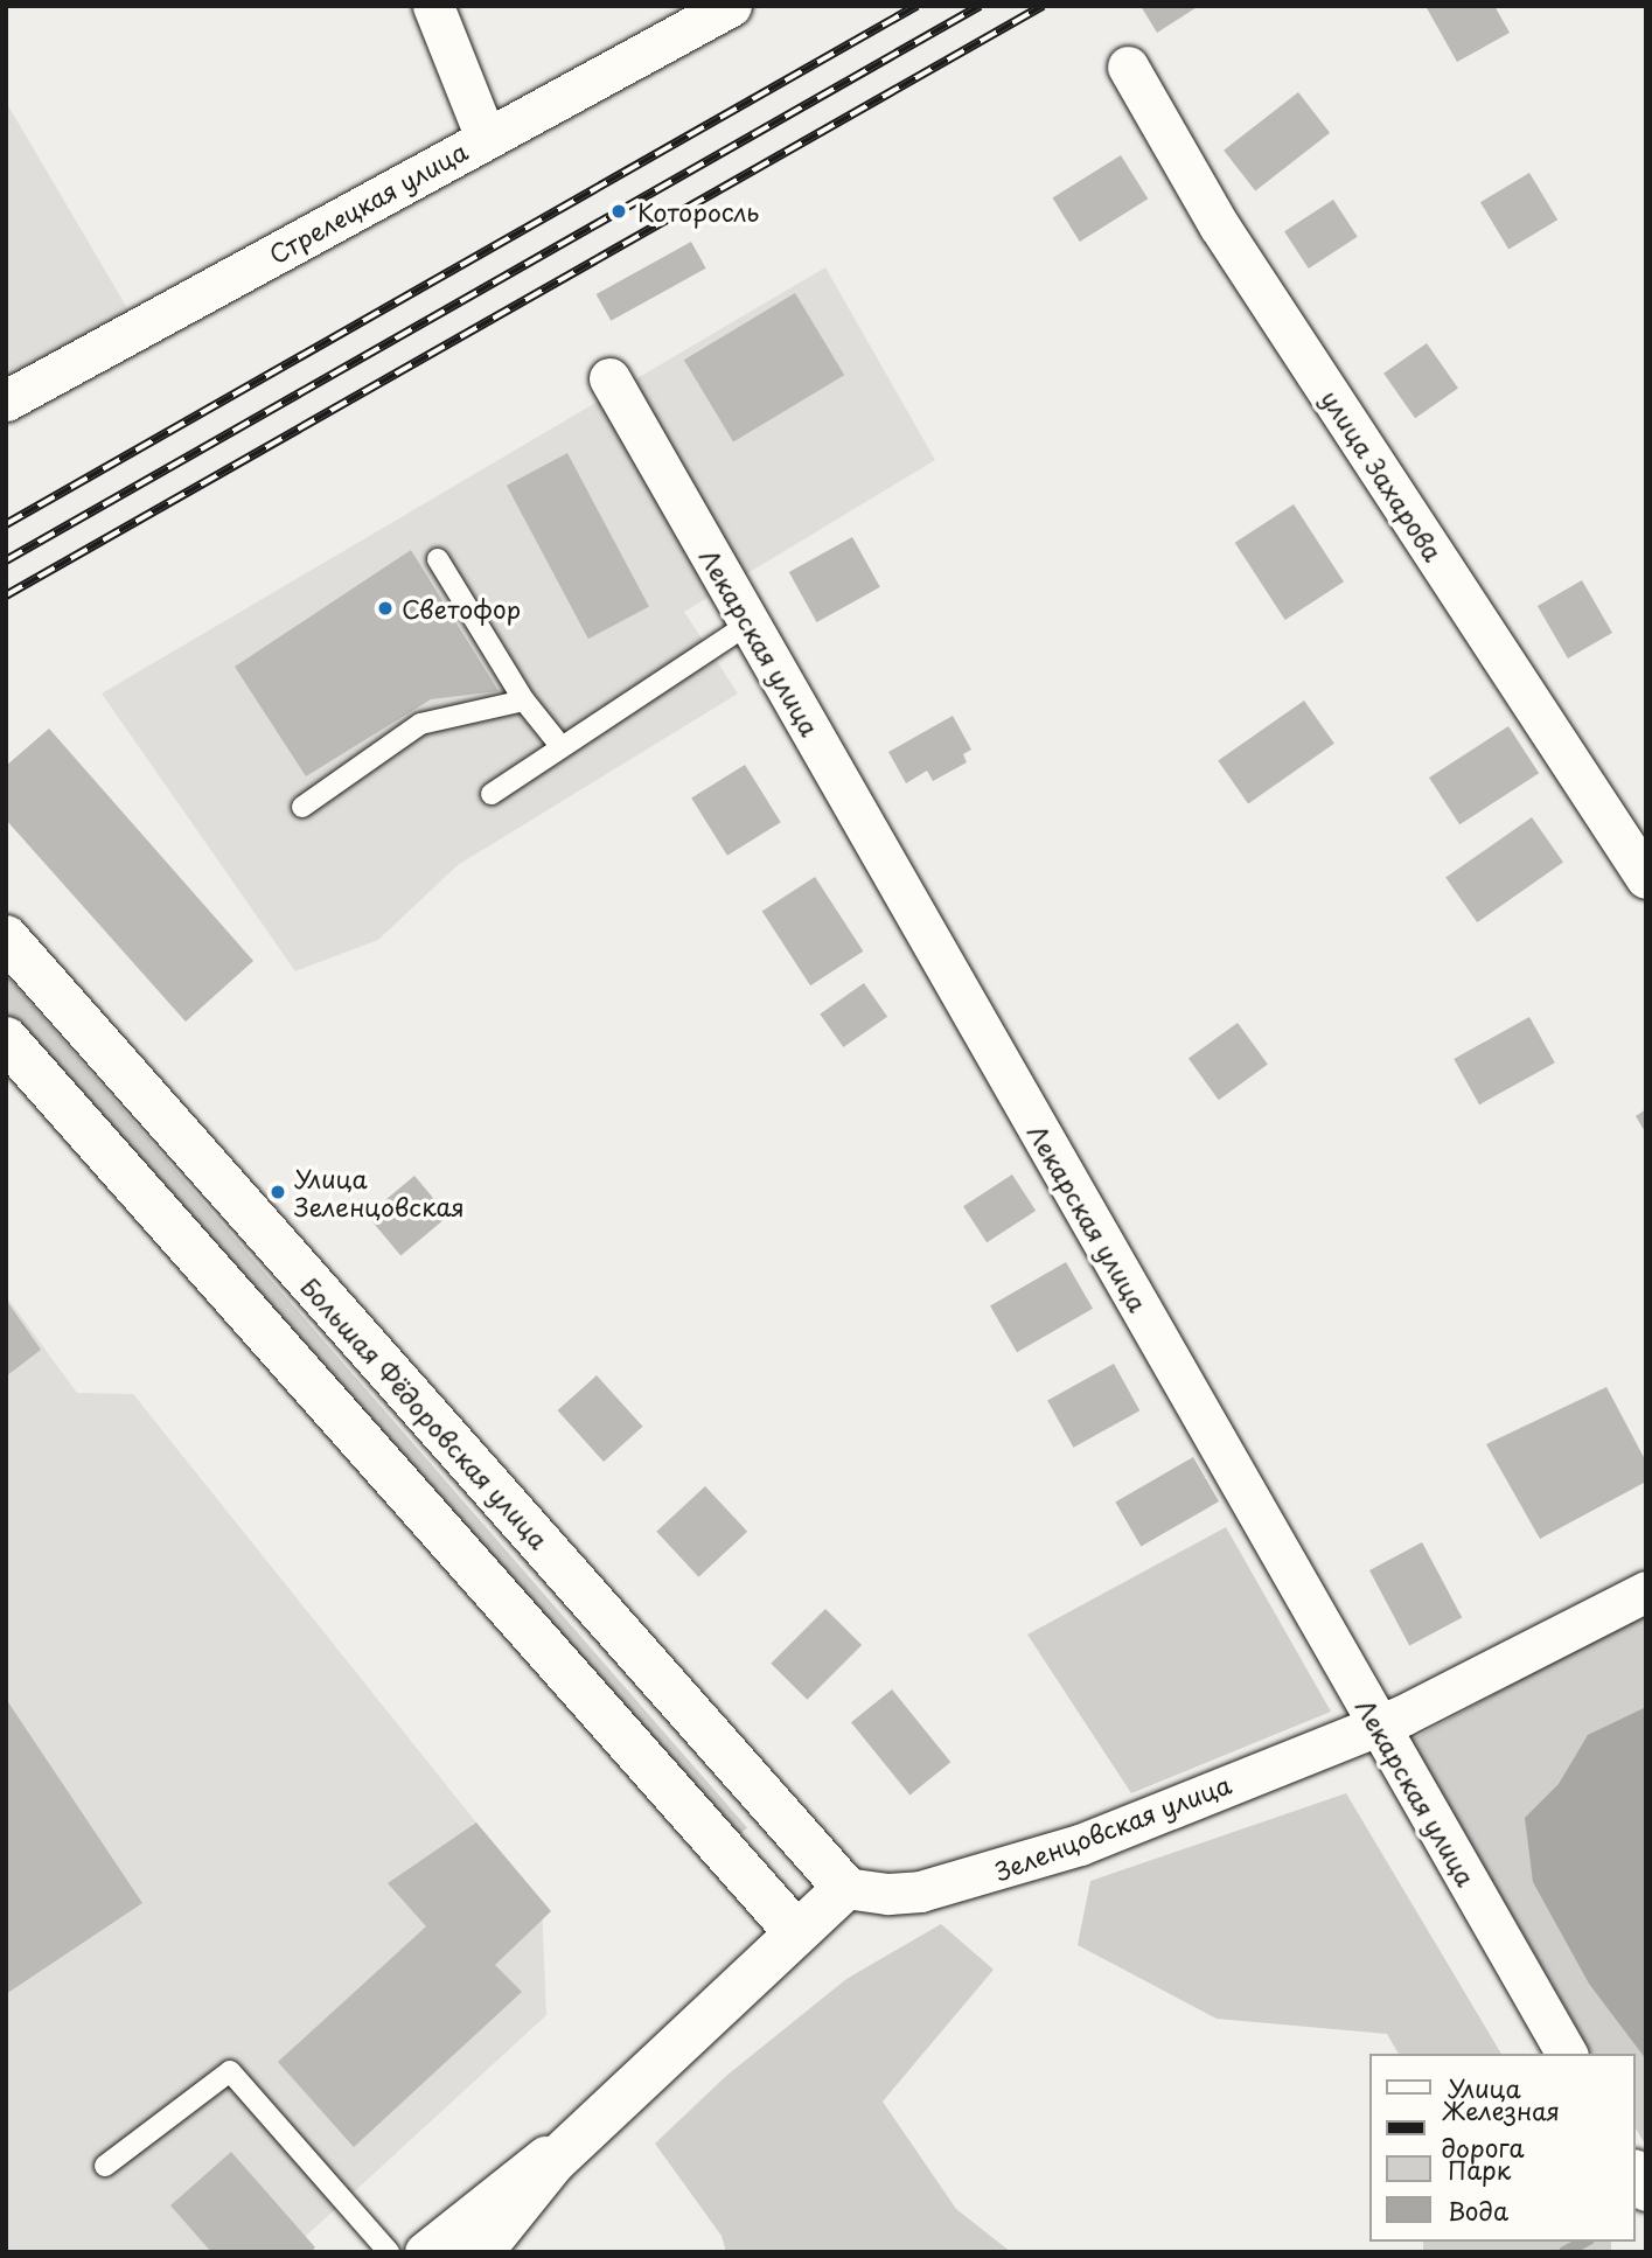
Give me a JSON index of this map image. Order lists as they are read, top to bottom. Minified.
{"streets":{"main road":["Большая Фёдоровская улица"],"street":["Стрелецкая улица","улица Захарова","Лекарская улица","Зеленцовская улица"]},"crossings":[["Лекарская улица","Зеленцовская улица"],["Большая Фёдоровская улица","Зеленцовская улица"]],"places":["Которосль","Светофор","Улица Зеленцовская"],"legend":["Улица","Железная дорога","Парк","Вода"]}
